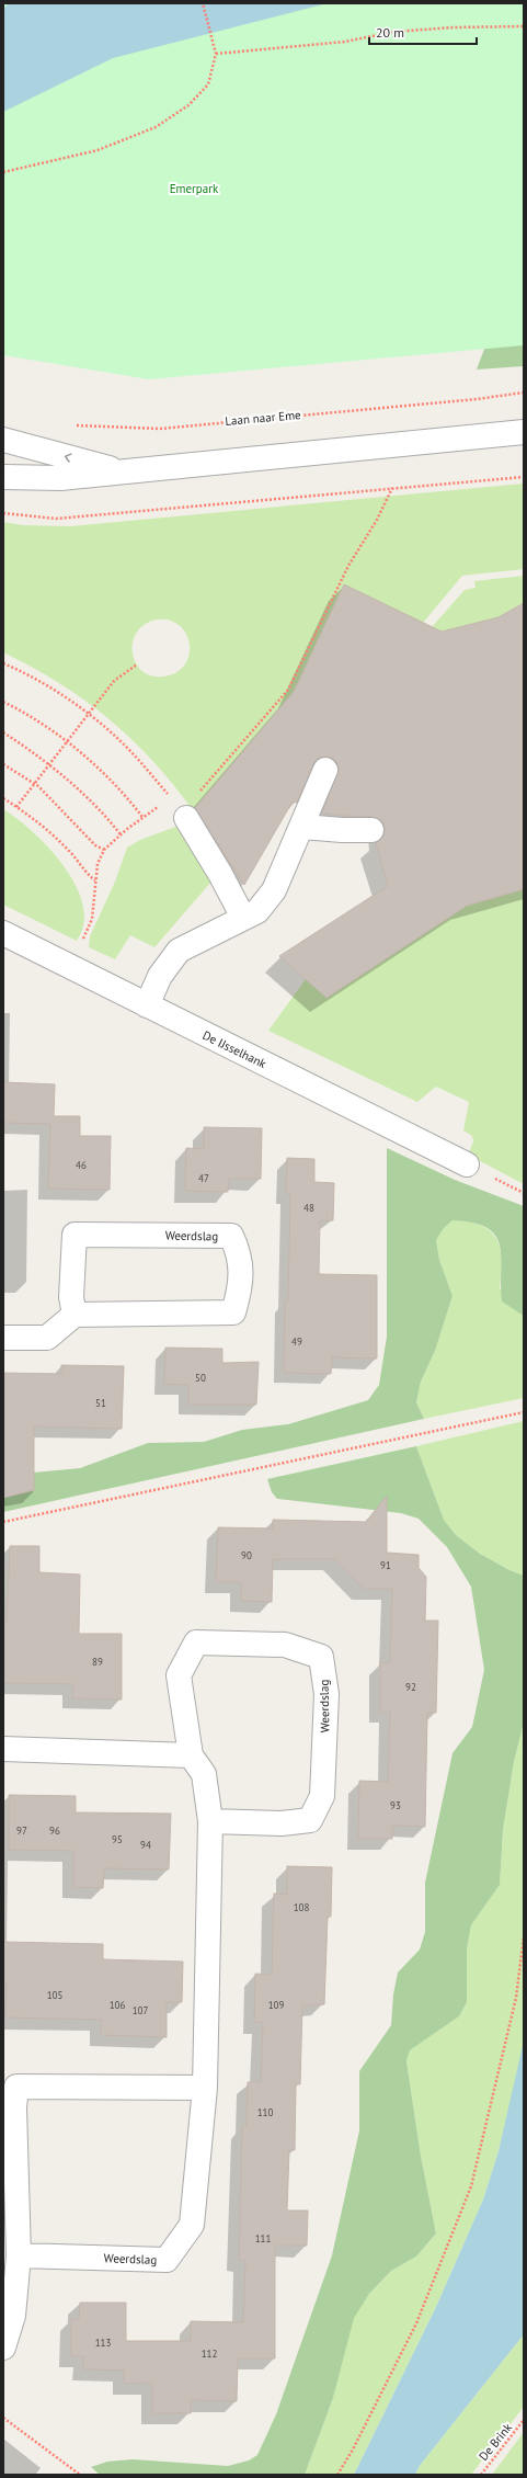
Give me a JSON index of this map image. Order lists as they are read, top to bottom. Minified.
{"streets":{"street":["De IJsselhank","Weerdslag"],"path":["Laan naar Eme","De Brink"]},"parks":["Emerpark"],"house_numbers":["46","47","48","49","50","51","90","91","89","92","93","97","96","95","94","108","105","106","109","107","110","111","113","112"],"scale_bar":"20 m"}
